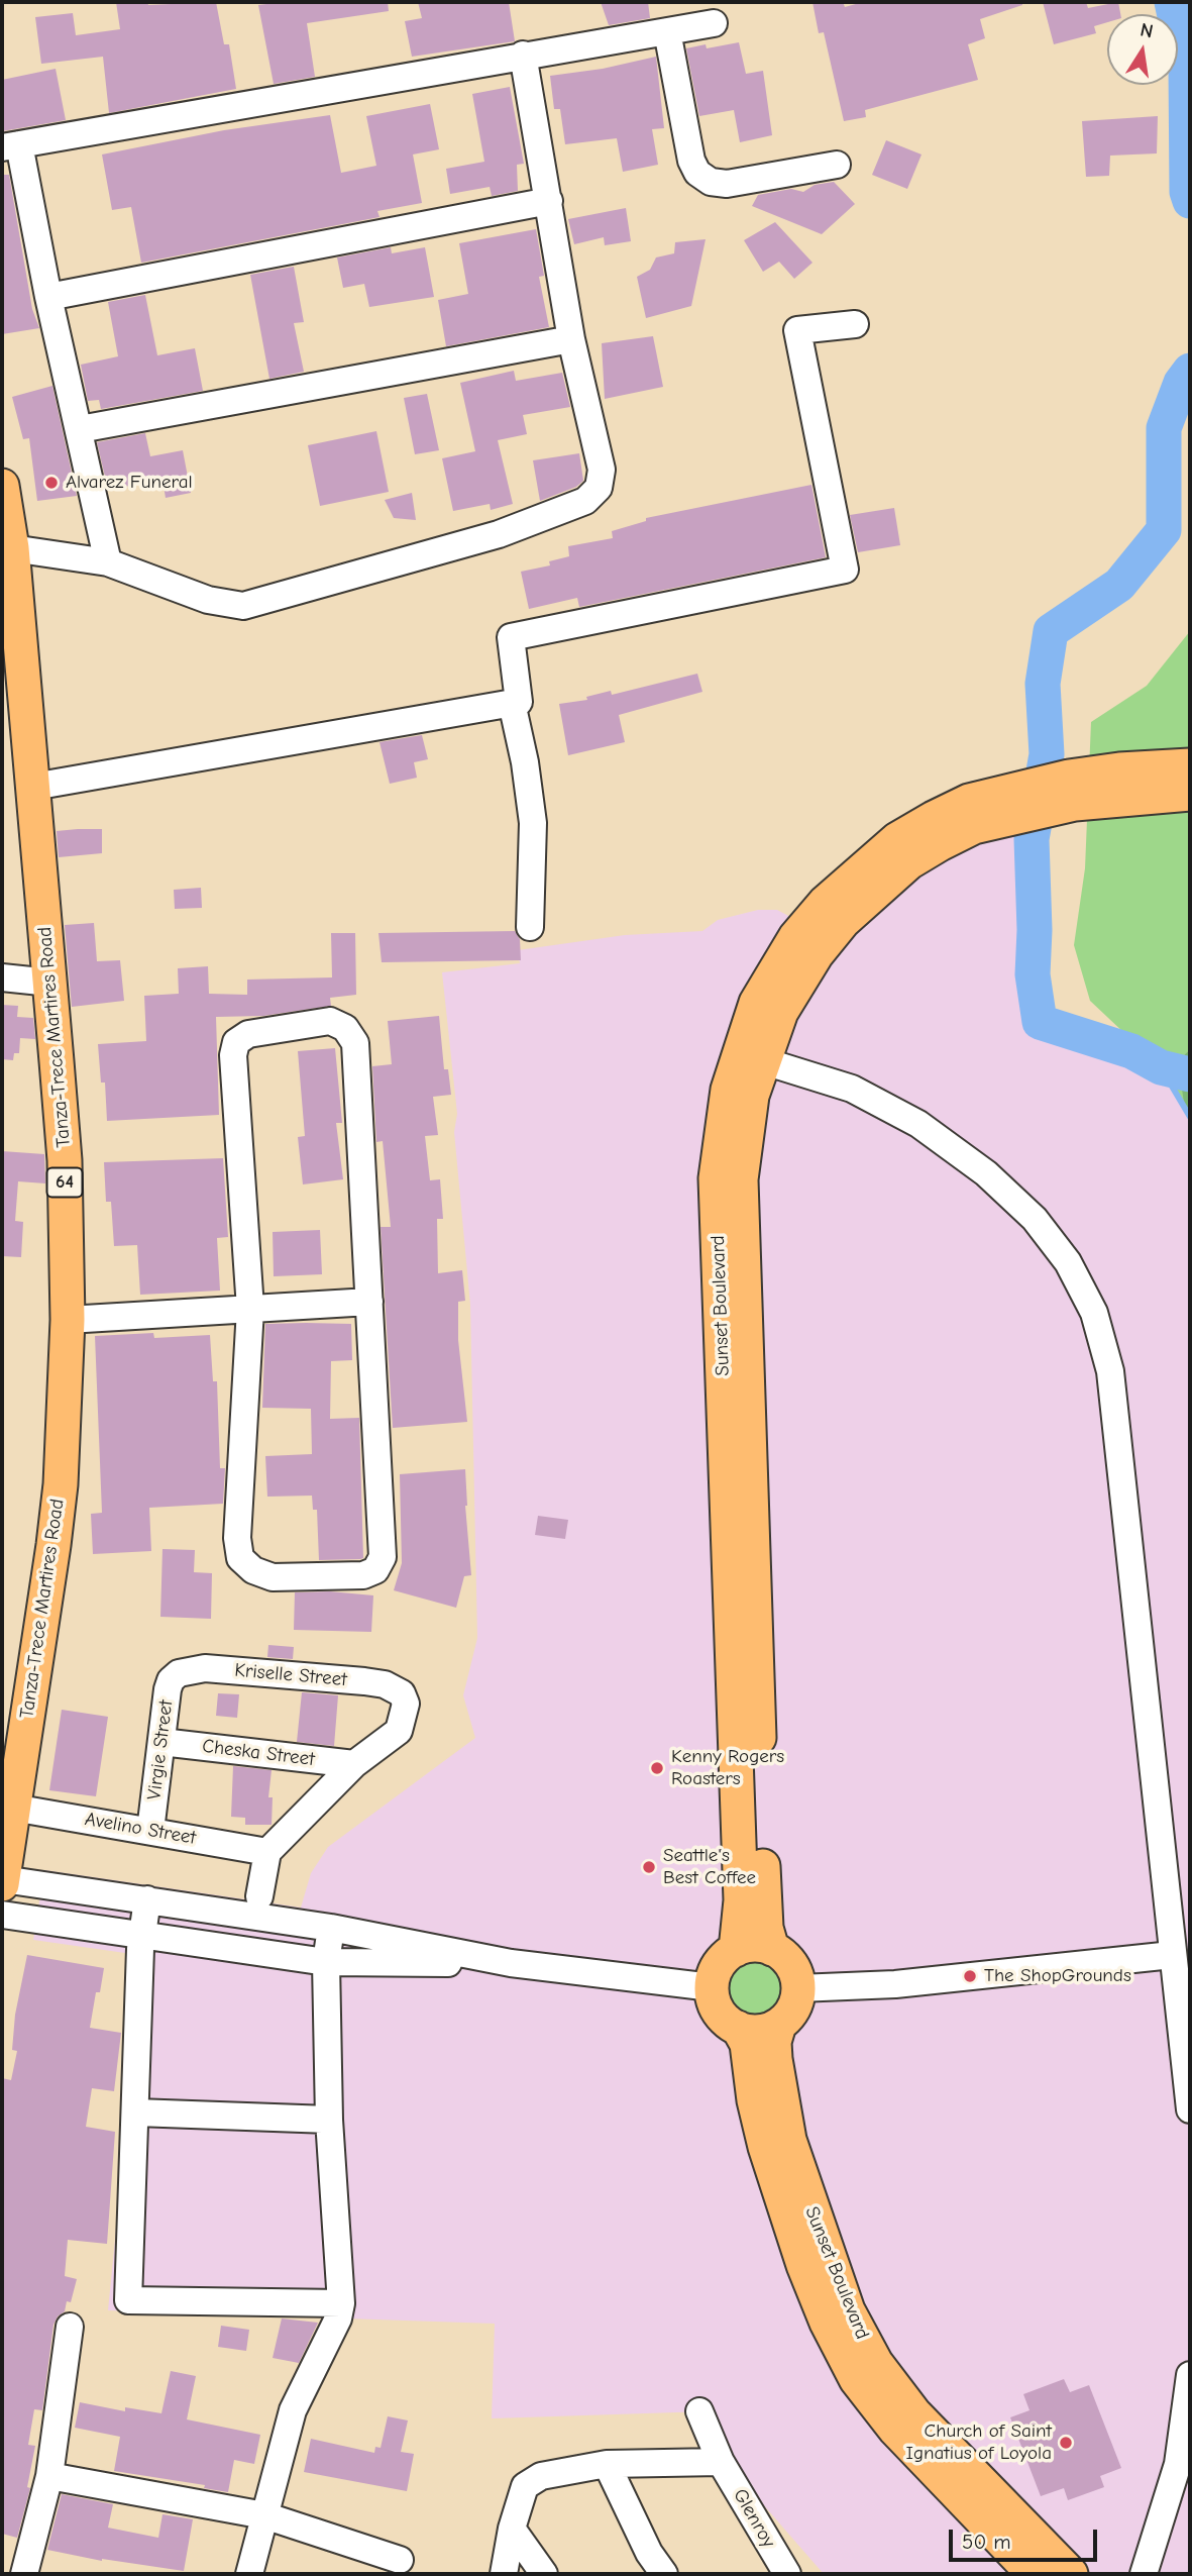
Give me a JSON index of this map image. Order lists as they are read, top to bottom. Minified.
{"streets":{"main road":["Tanza-Trece Martires Road","64","Sunset Boulevard"],"street":["Kriselle Street","Virgie Street","Cheska Street","Avelino Street","Glenroy"]},"crossings":[["Tanza-Trece Martires Road","Avelino Street"],["Kriselle Street","Virgie Street"],["Kriselle Street","Cheska Street"],["Virgie Street","Cheska Street"],["Virgie Street","Avelino Street"]],"places":["Alvarez Funeral","Kenny Rogers Roasters","Seattle's Best Coffee","The ShopGrounds","Church of Saint Ignatius of Loyola"],"scale_bar":"50 m","north":"top"}
